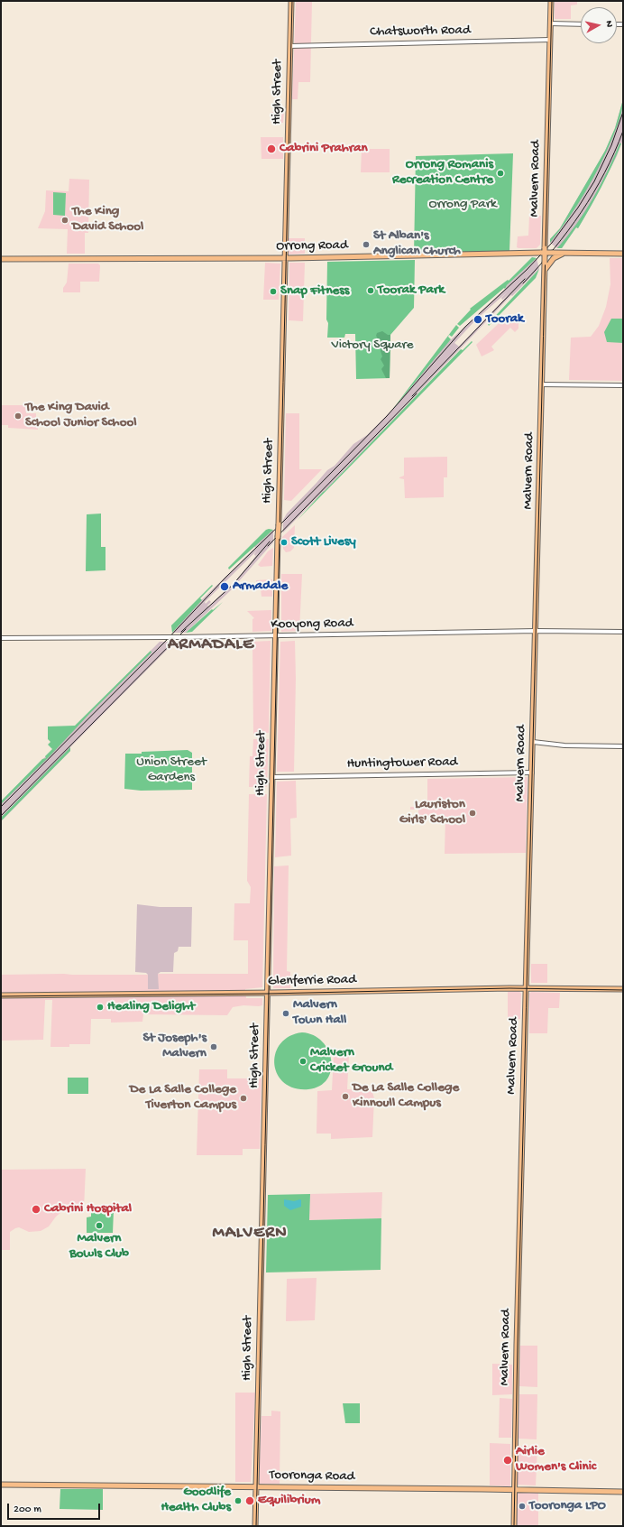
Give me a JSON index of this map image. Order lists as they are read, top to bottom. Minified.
{"streets":{"main road":["High Street","Malvern Road","Orrong Road","Glenferrie Road","Tooronga Road"],"street":["Chatsworth Road","Kooyong Road","Huntingtower Road"]},"crossings":[["Chatsworth Road","High Street"],["Chatsworth Road","Malvern Road"],["High Street","Orrong Road"],["High Street","Kooyong Road"],["High Street","Huntingtower Road"],["High Street","Glenferrie Road"],["High Street","Tooronga Road"],["Malvern Road","Orrong Road"],["Malvern Road","Kooyong Road"],["Malvern Road","Huntingtower Road"],["Malvern Road","Glenferrie Road"],["Malvern Road","Tooronga Road"]],"districts":["ARMADALE","MALVERN"],"parks":["Orrong Park","Victory Square","Union Street Gardens"],"places":["Cabrini Prahran","Orrong Romanis Recreation Centre","The King David School","St Alban's Anglican Church","Toorak Park","Snap Fitness","Toorak","The King David School Junior School","Scott Livesy","Armadale","Lauriston Girls' School","Healing Delight","Malvern Town Hall","St Joseph's Malvern","Malvern Cricket Ground","De La Salle College Kinnoull Campus","De La Salle College Tiverton Campus","Cabrini Hospital","Malvern Bowls Club","Airlie Women's Clinic","Goodlife Health Clubs","Equilibrium","Tooronga LPO"],"scale_bar":"200 m","north":"right"}
